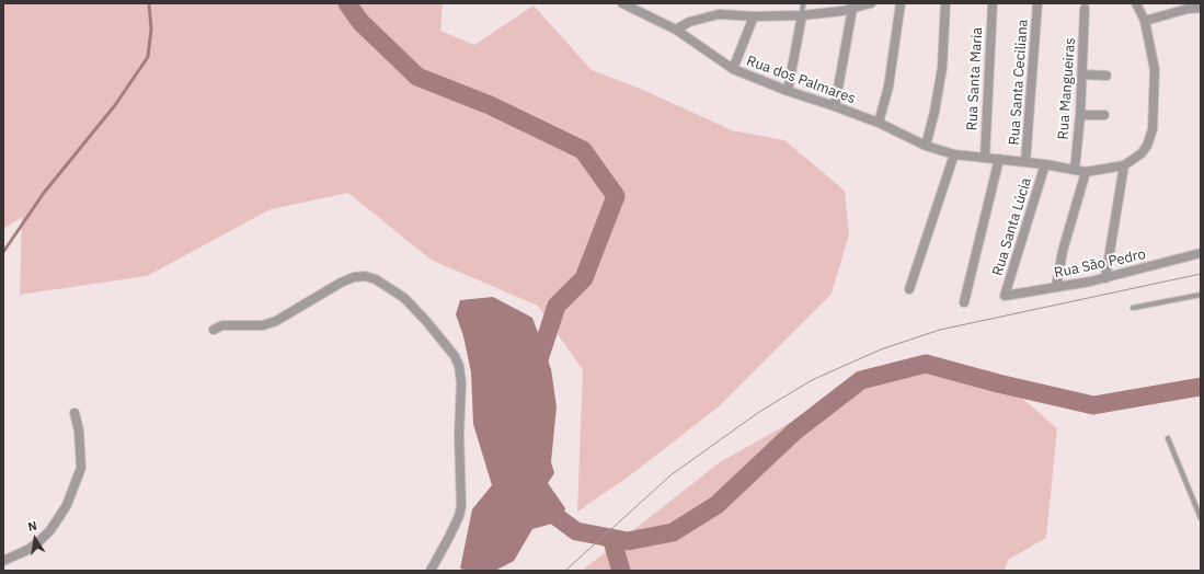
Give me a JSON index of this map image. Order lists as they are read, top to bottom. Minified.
{"streets":{"street":["Rua Santa Maria","Rua dos Palmares","Rua Santa Ceciliana","Rua Mangueiras","Rua Santa Lúcia","Rua São Pedro"]},"crossings":[["Rua Santa Maria","Rua dos Palmares"],["Rua dos Palmares","Rua Santa Ceciliana"],["Rua dos Palmares","Rua Mangueiras"],["Rua dos Palmares","Rua Santa Lúcia"],["Rua Santa Lúcia","Rua São Pedro"]],"north":"top"}
